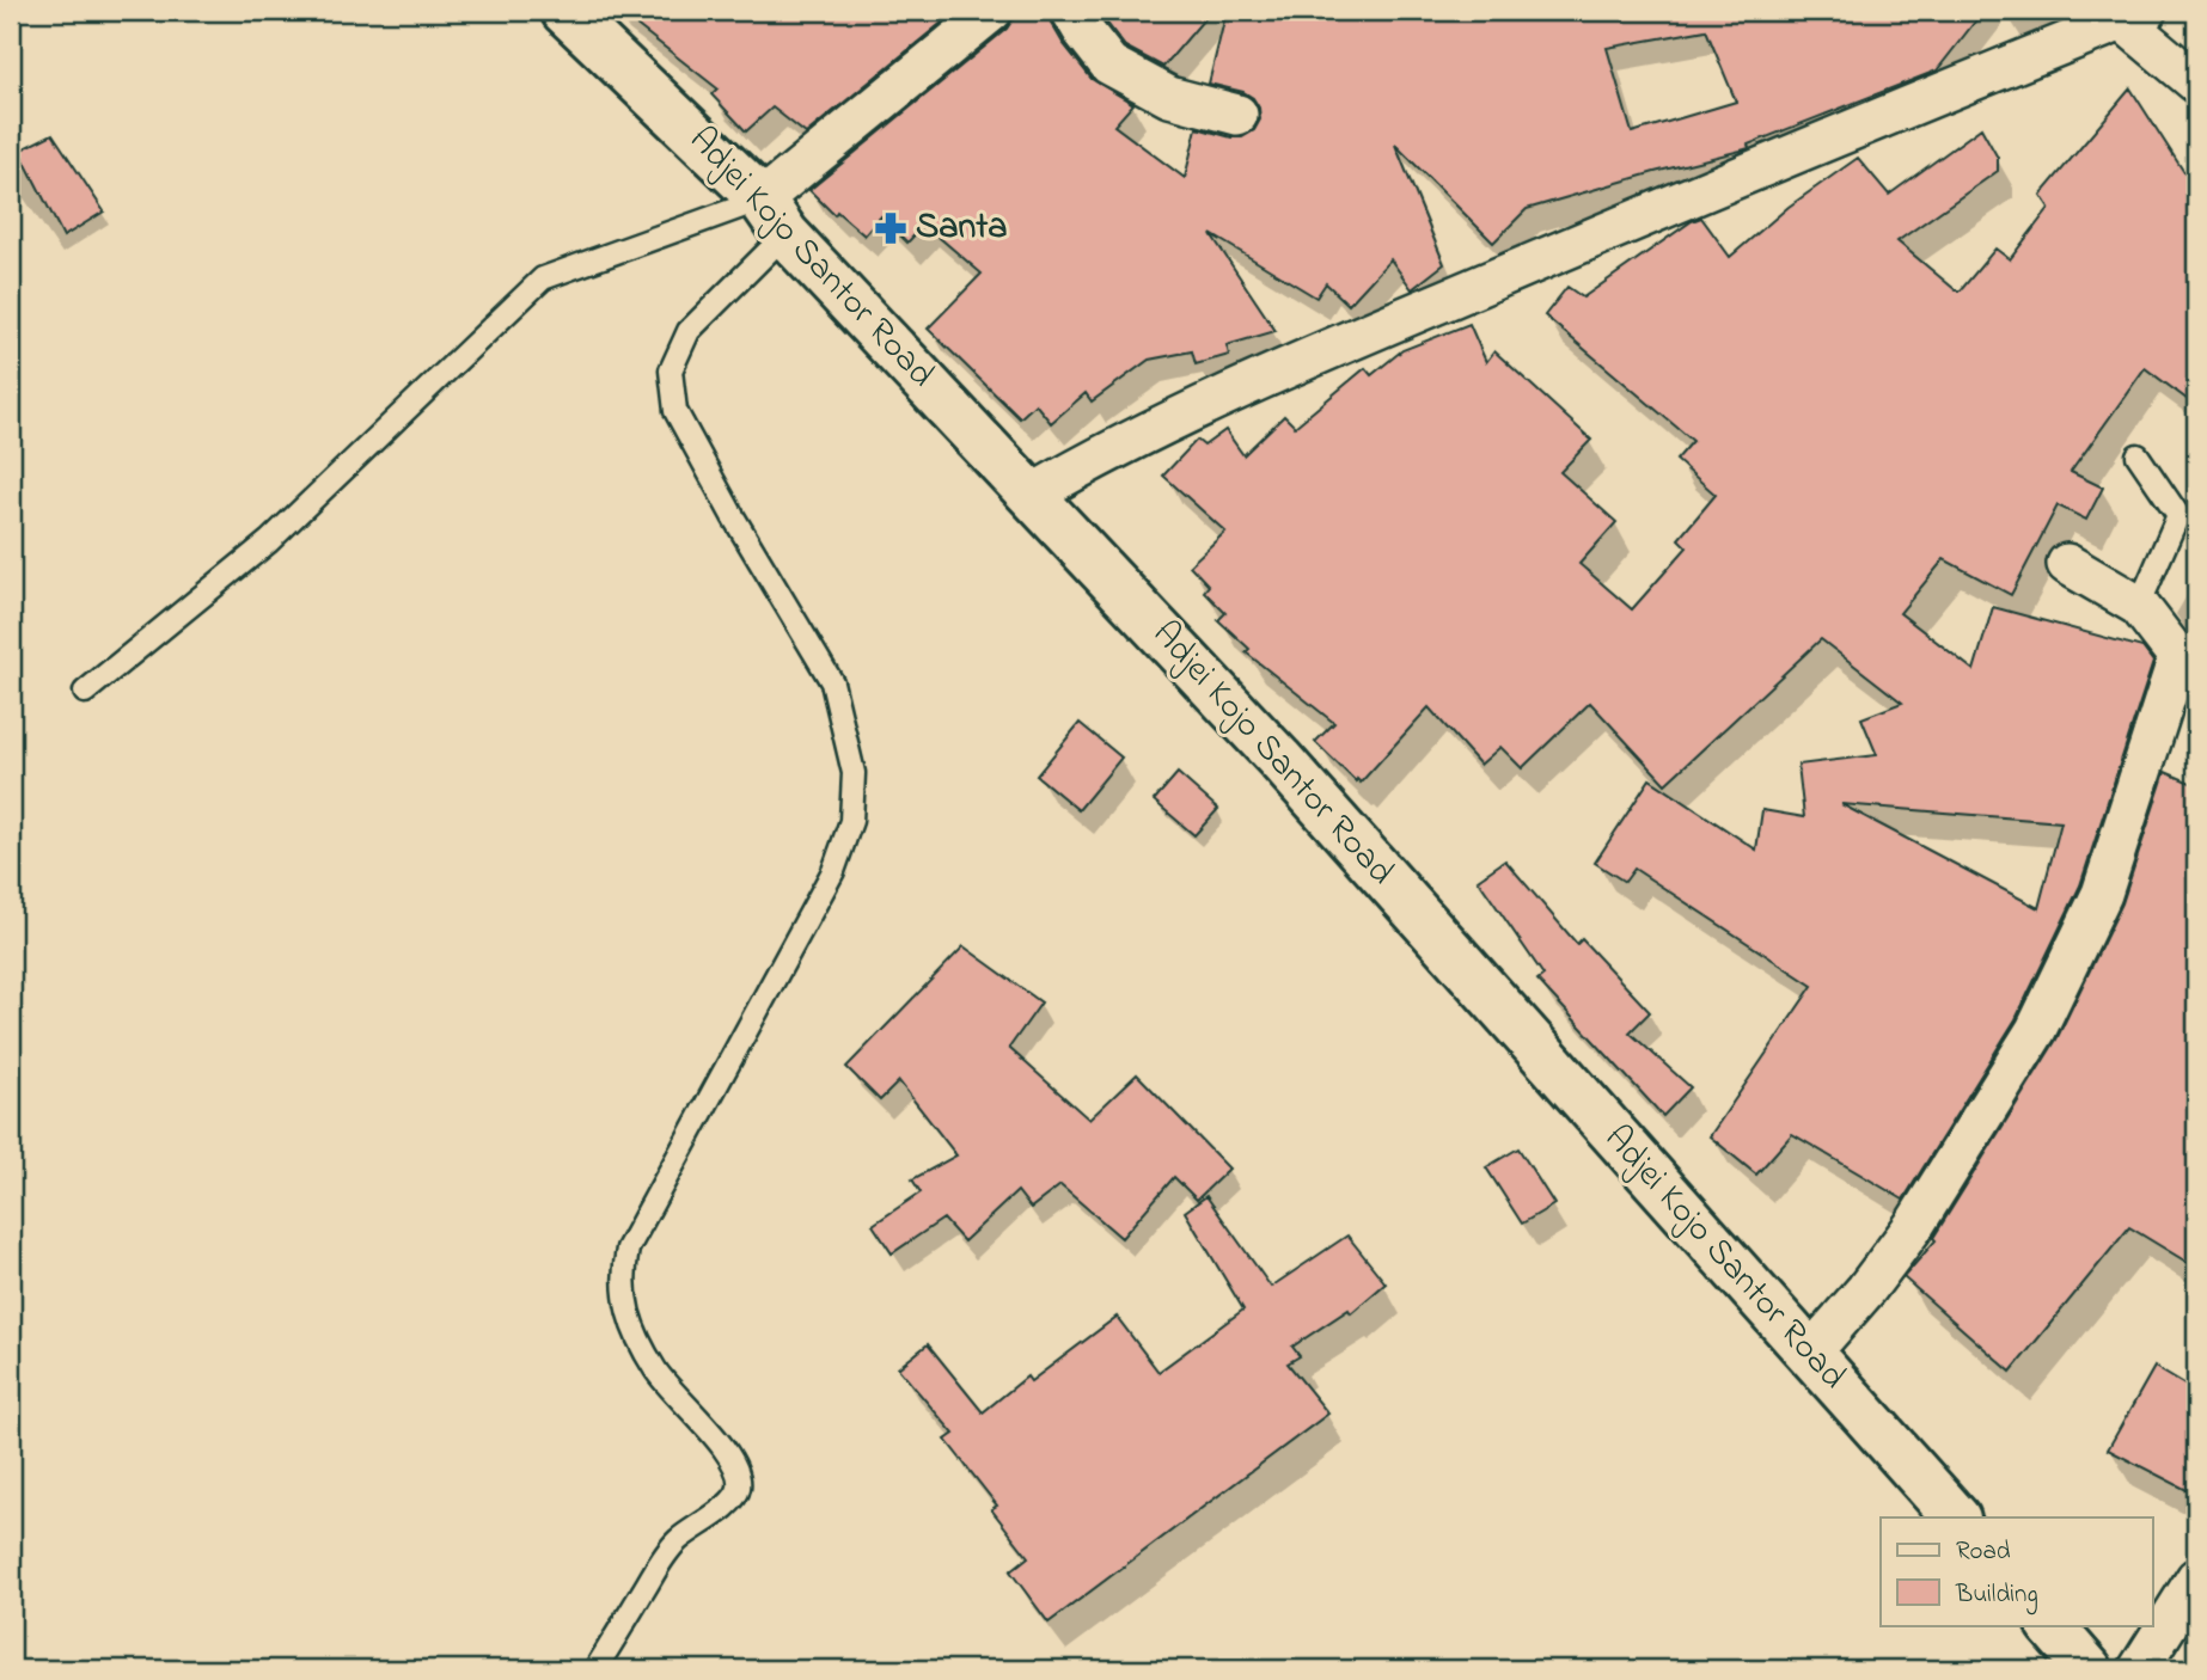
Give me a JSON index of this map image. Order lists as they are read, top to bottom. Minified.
{"streets":{"street":["Adjei Kojo Santor Road"]},"places":{"pharmacy":["Santa"]},"legend":["Road","Building"]}
